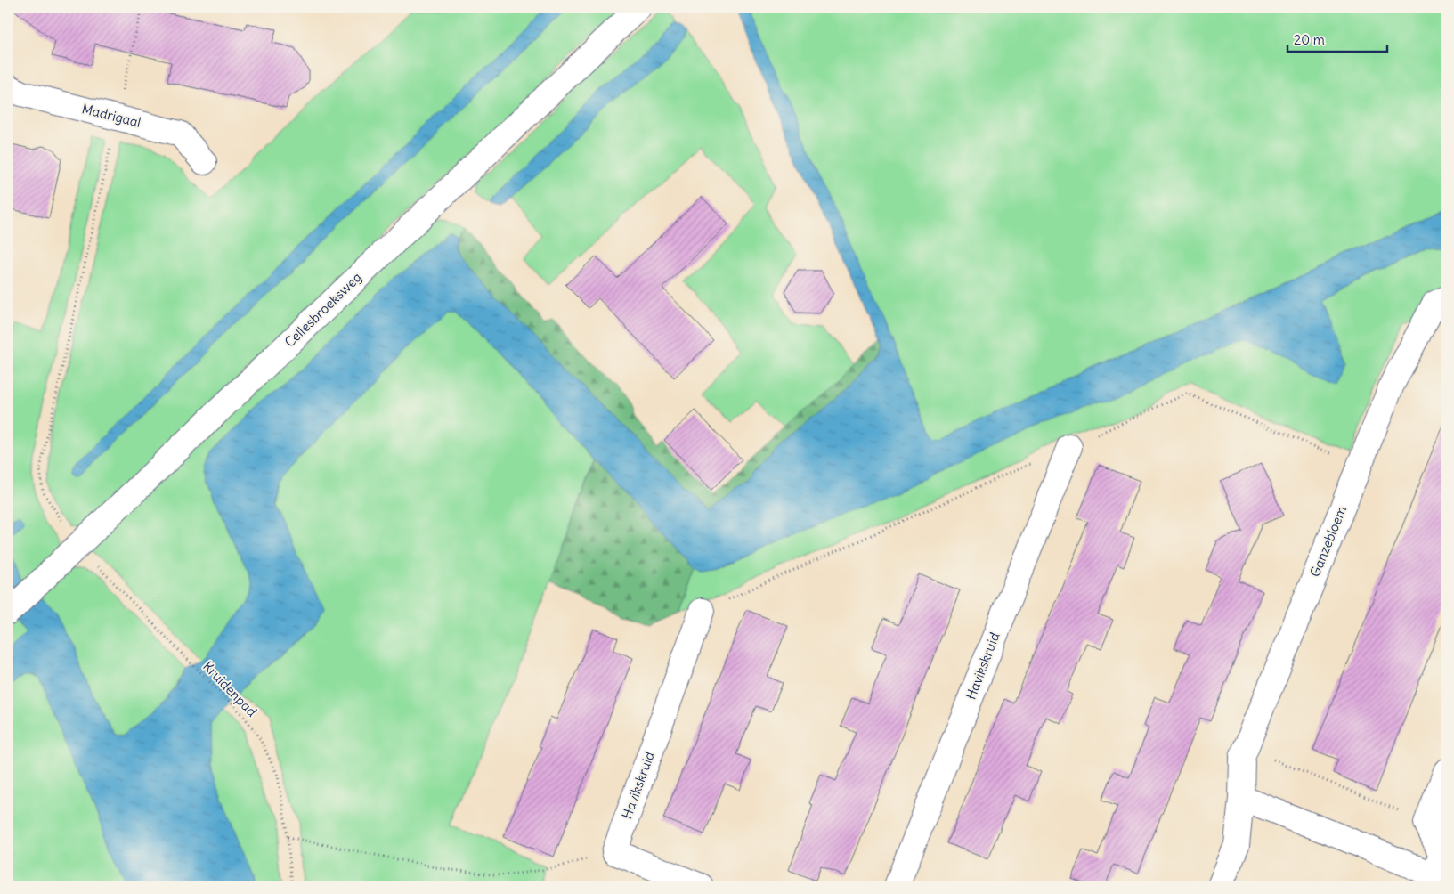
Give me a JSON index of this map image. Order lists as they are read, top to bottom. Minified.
{"streets":{"street":["Madrigaal","Cellesbroeksweg","Ganzebloem","Havikskruid"],"path":["Kruidenpad"]},"crossings":[["Madrigaal","Kruidenpad"],["Cellesbroeksweg","Kruidenpad"]],"scale_bar":"20 m"}
